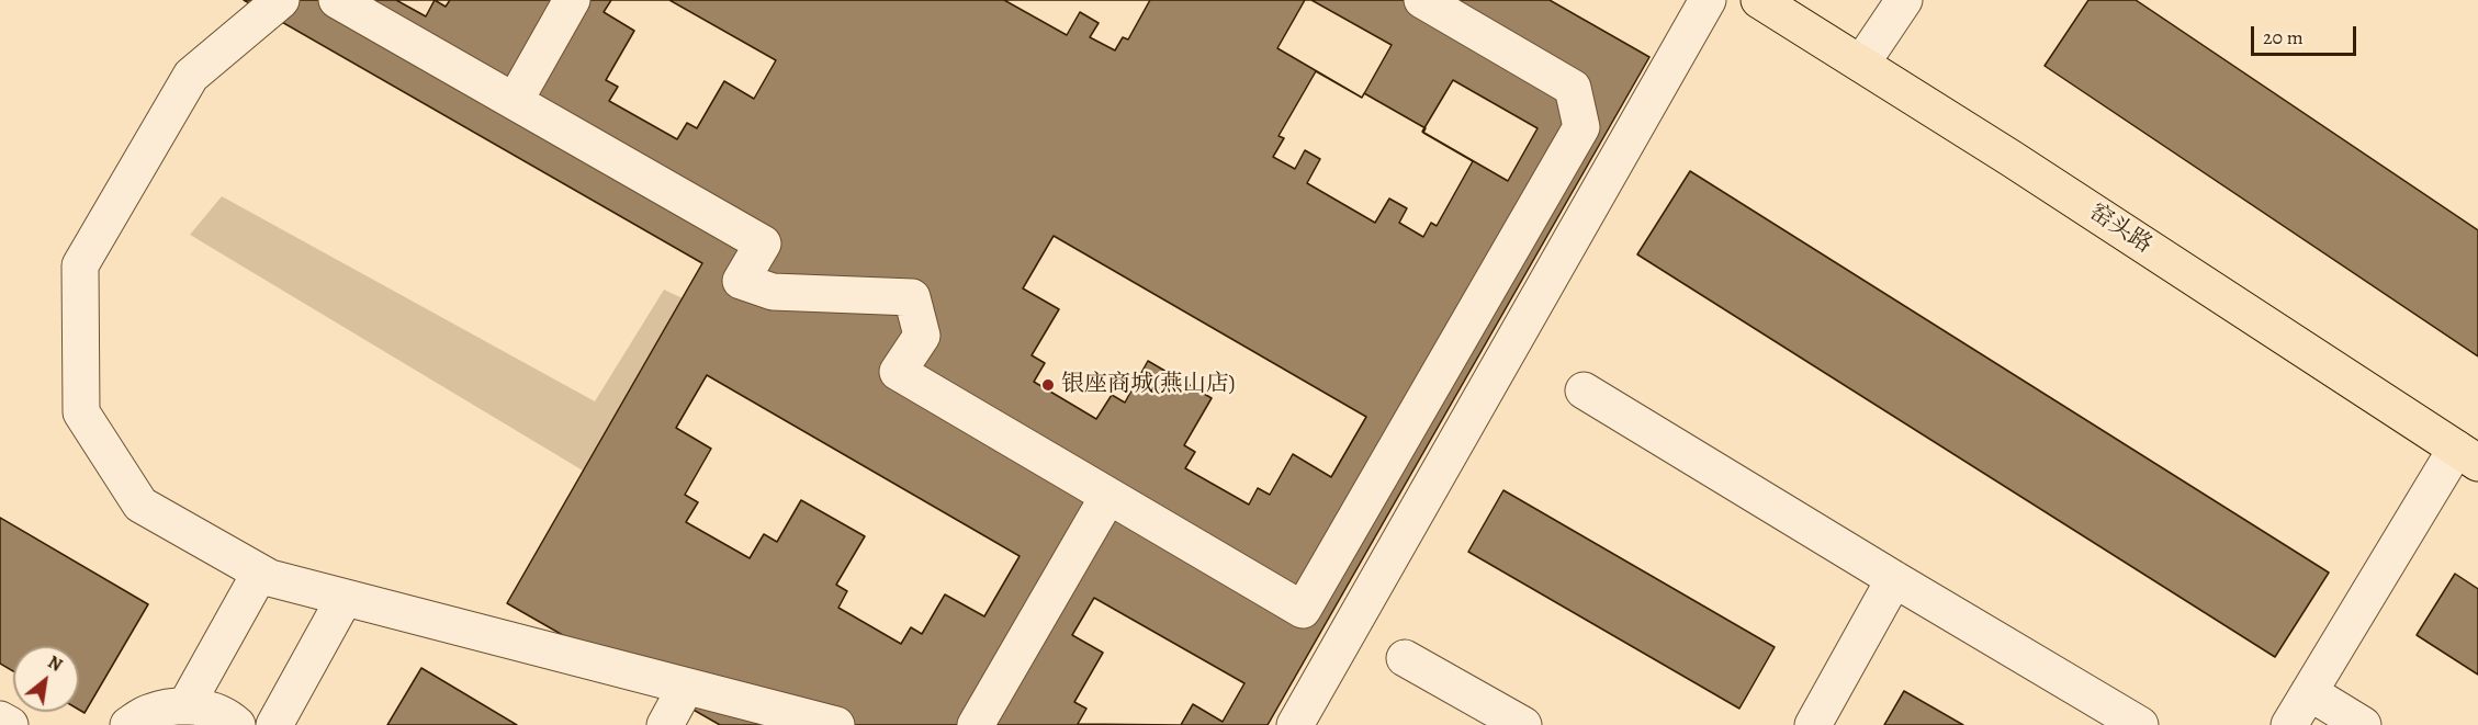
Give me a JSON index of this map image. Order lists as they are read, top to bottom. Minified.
{"streets":{"main road":["窑头路"]},"places":["银座商城(燕山店)"],"scale_bar":"20 m","north":"top right"}
